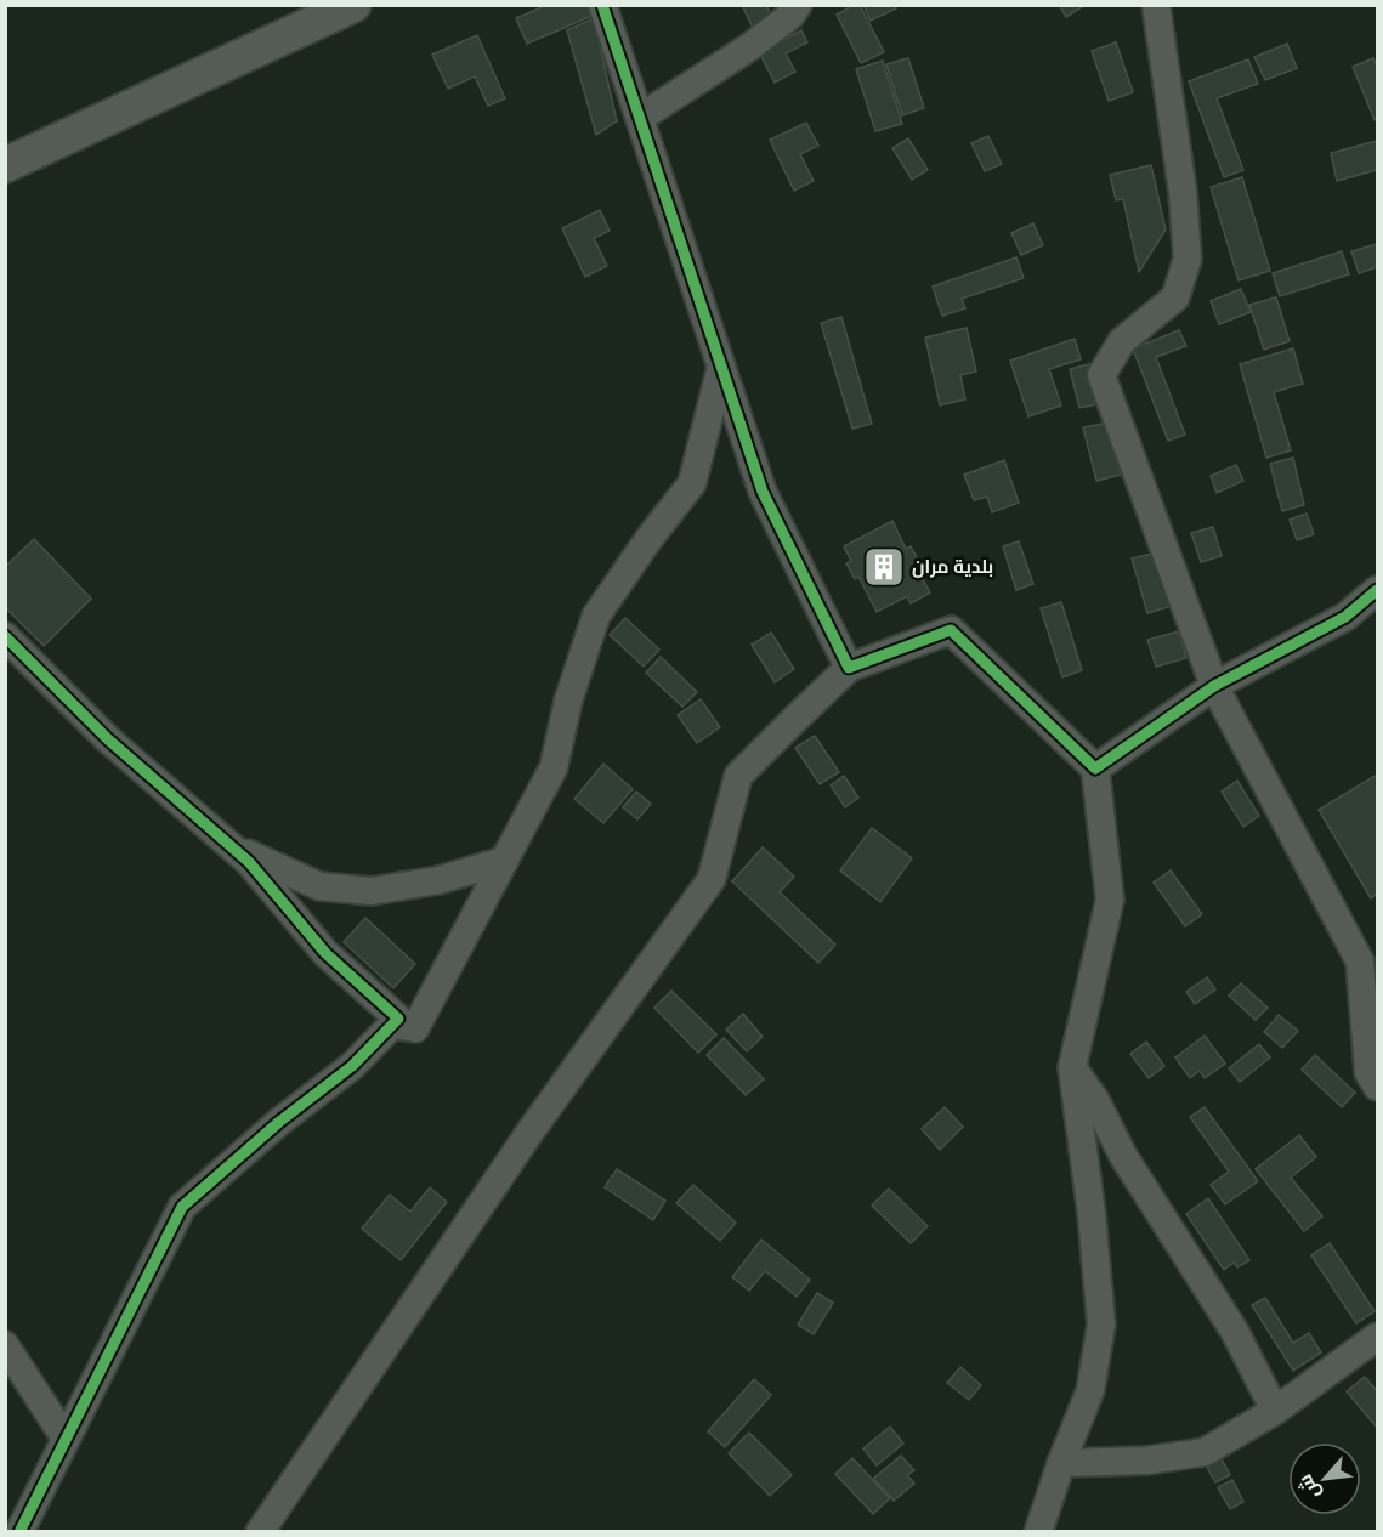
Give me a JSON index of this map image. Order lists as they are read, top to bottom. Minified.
{"places":{"building":["بلدية مران"]},"north":"bottom left"}
